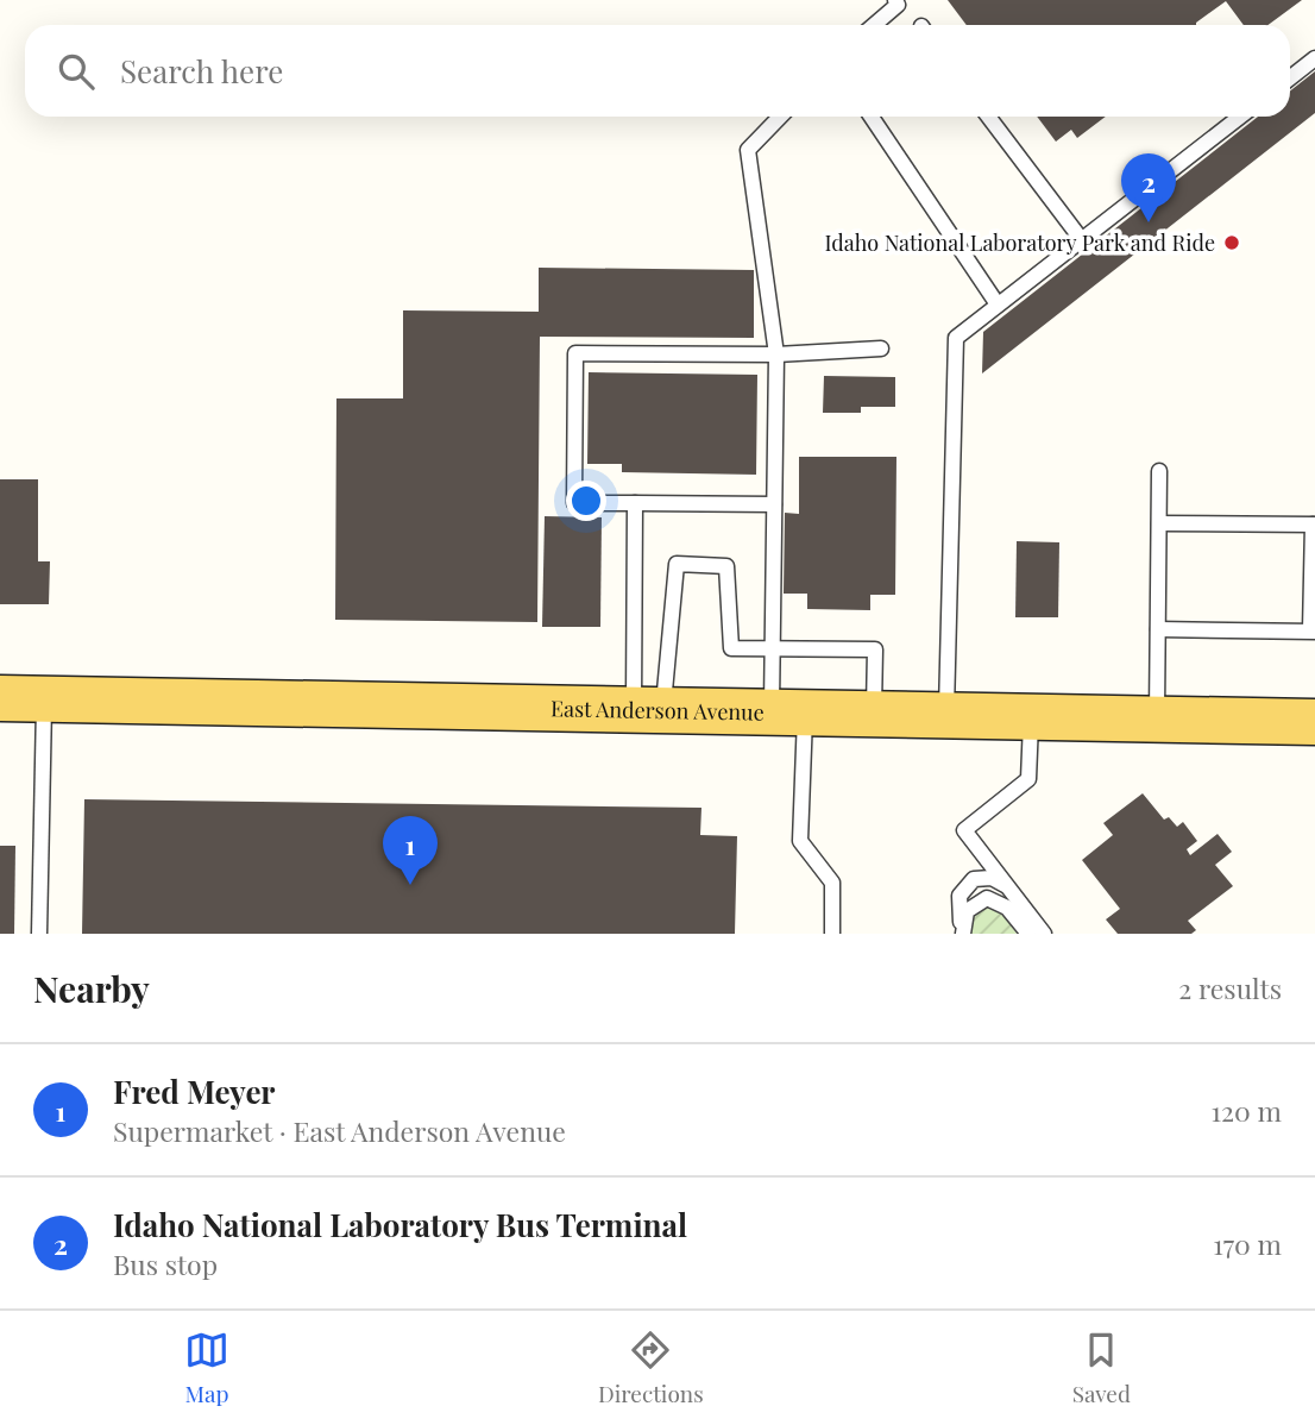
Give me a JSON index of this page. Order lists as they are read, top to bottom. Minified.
{"streets":{"main road":["East Anderson Avenue"]},"places":["Idaho National Laboratory Park and Ride"],"page":{"search":"Search here","pins":["2","1"],"heading":["Nearby","2 results"],"list":[{"mark":"1","name":"Fred Meyer","note":"Supermarket · East Anderson Avenue","value":"120 m"},{"mark":"2","name":"Idaho National Laboratory Bus Terminal","note":"Bus stop","value":"170 m"}],"nav":["Map","Directions","Saved"]}}
